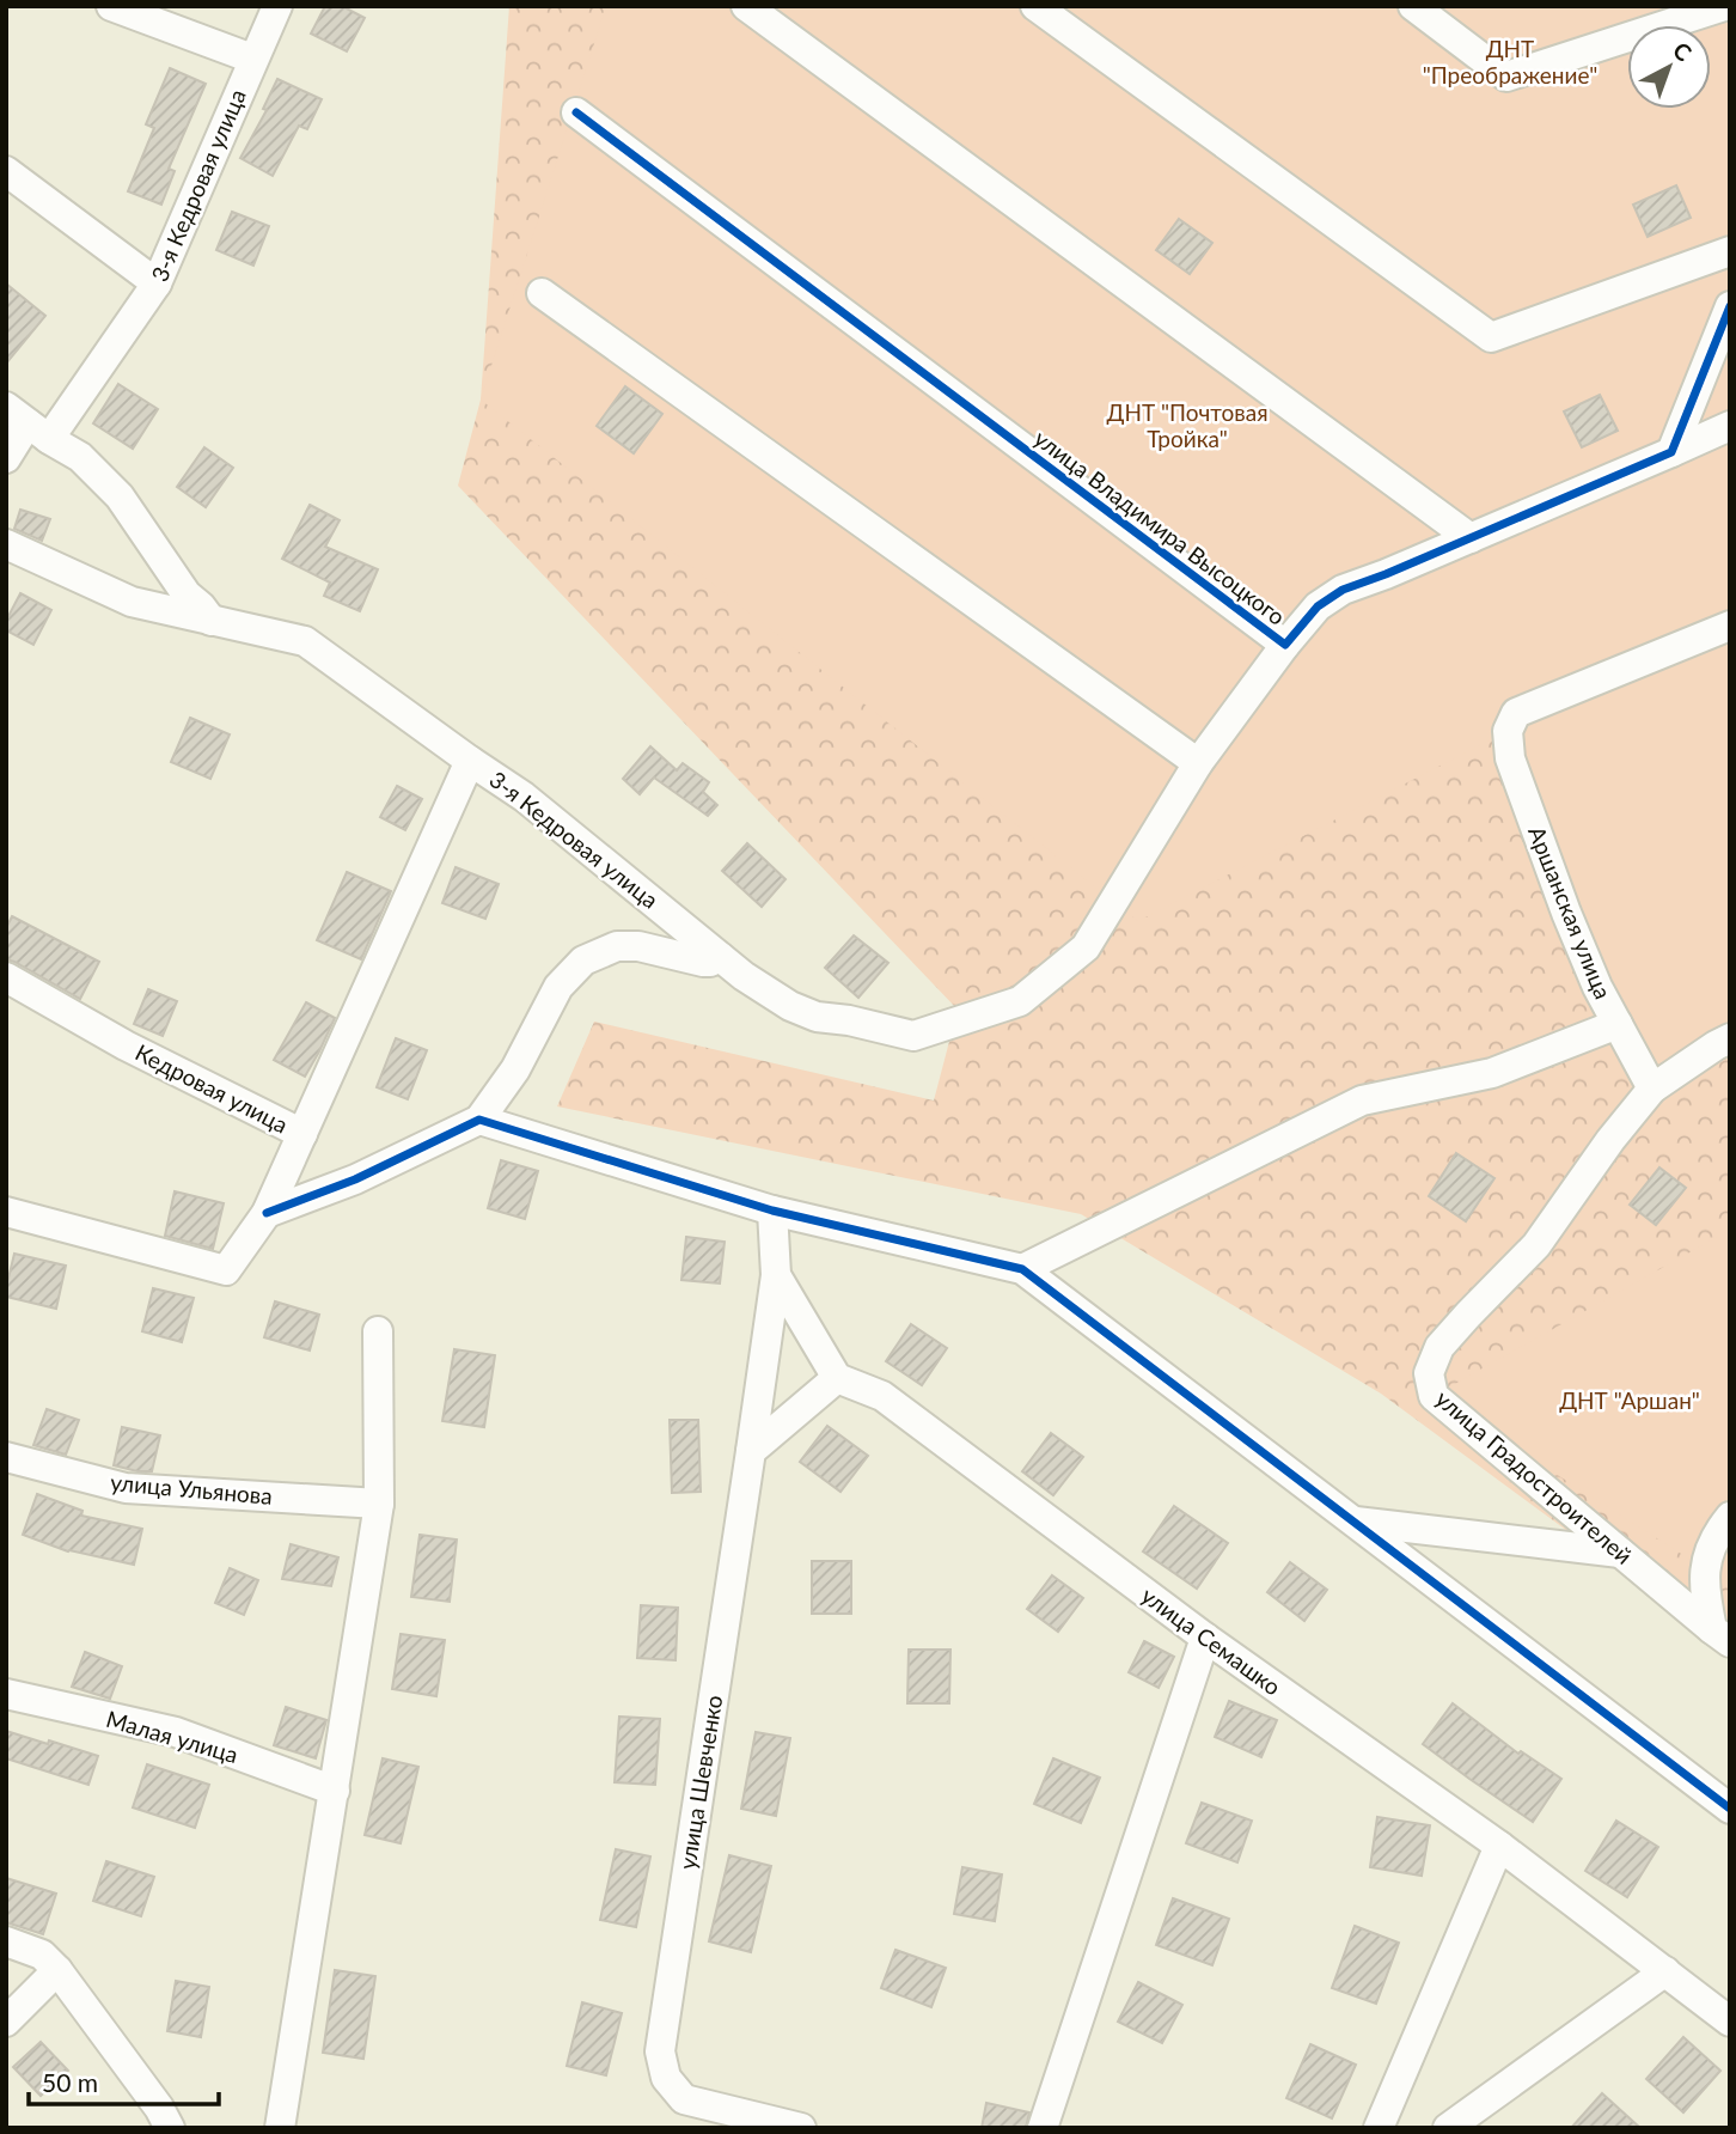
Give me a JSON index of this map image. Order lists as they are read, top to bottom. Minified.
{"streets":{"street":["3-я Кедровая улица","улица Владимира Высоцкого","Аршанская улица","Кедровая улица","улица Градостроителей","улица Ульянова","улица Семашко","Малая улица","улица Шевченко"]},"crossings":[["3-я Кедровая улица","улица Владимира Высоцкого"],["Аршанская улица","улица Градостроителей"]],"parks":["ДНТ \"Преображение\"","ДНТ \"Почтовая Тройка\"","ДНТ \"Аршан\""],"scale_bar":"50 m","north":"top right"}
